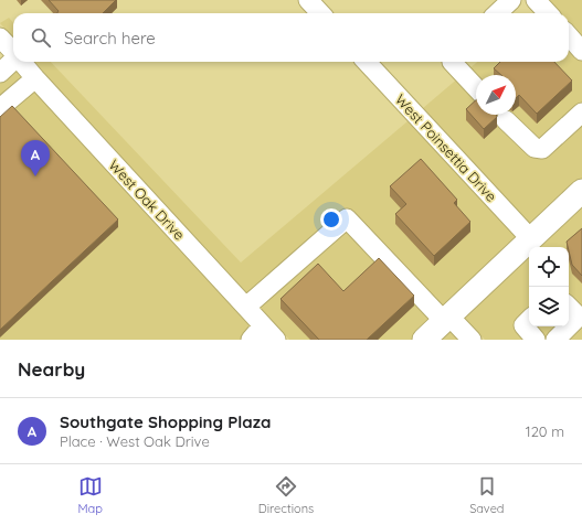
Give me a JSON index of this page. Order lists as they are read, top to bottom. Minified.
{"streets":{"street":["West Poinsettia Drive","West Oak Drive"]},"north":"top right","page":{"search":"Search here","pins":"A","heading":"Nearby","list":[{"mark":"A","name":"Southgate Shopping Plaza","note":"Place · West Oak Drive","value":"120 m"}],"nav":["Map","Directions","Saved"]}}
